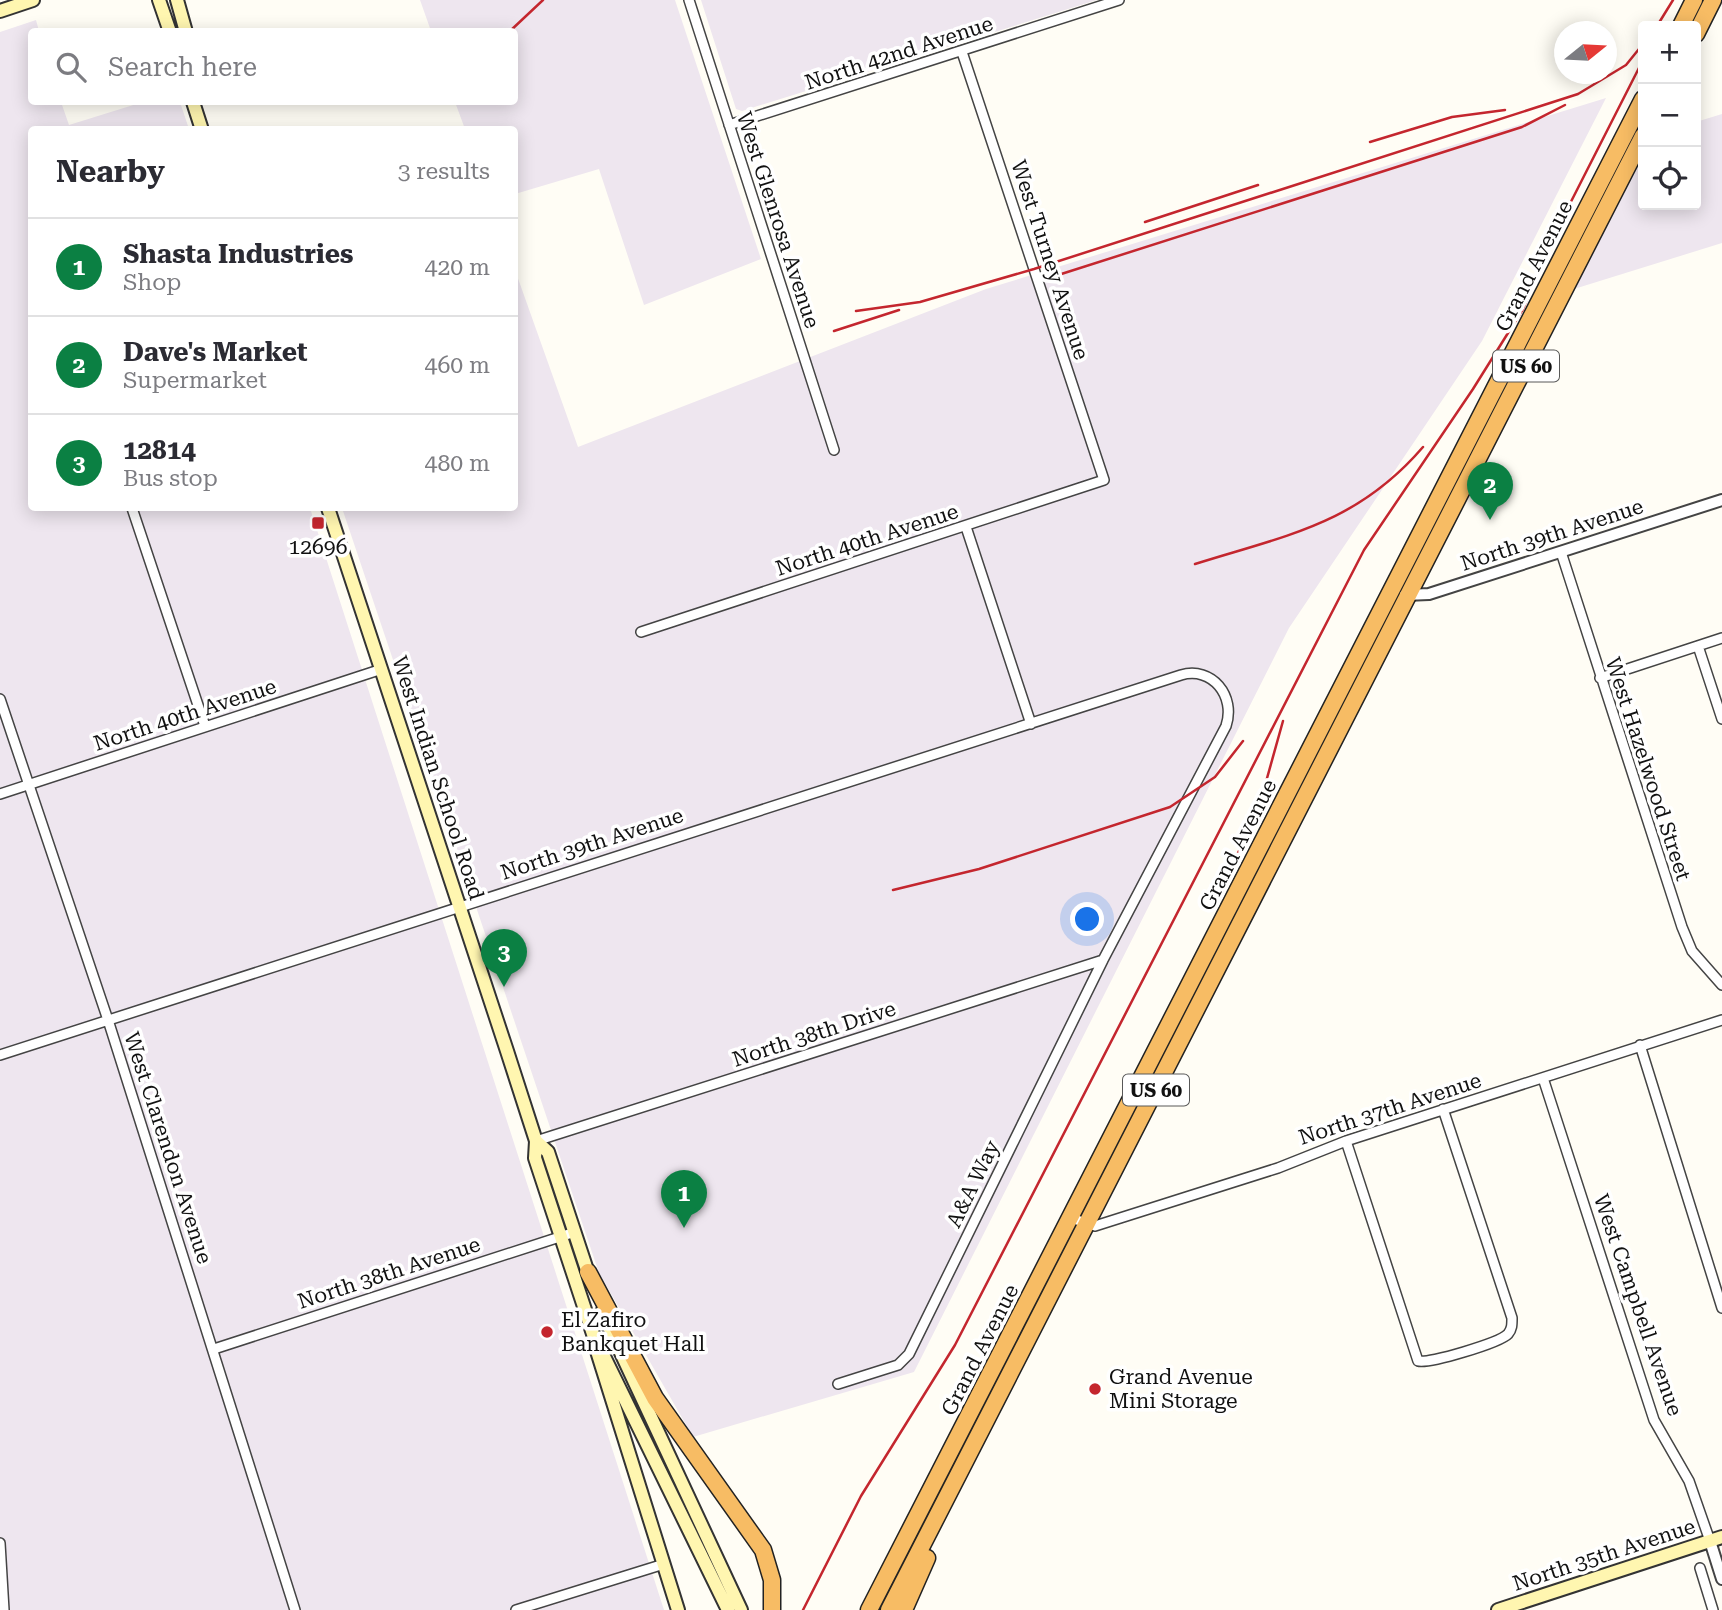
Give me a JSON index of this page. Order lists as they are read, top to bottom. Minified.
{"streets":{"highway":["Grand Avenue","US 60"],"main road":["West Indian School Road","North 35th Avenue"],"street":["North 42nd Avenue","West Glenrosa Avenue","West Turney Avenue","North 39th Avenue","North 40th Avenue","West Hazelwood Street","North 38th Drive","North 37th Avenue","West Clarendon Avenue","A&A Way","North 38th Avenue","West Campbell Avenue"]},"crossings":[["North 42nd Avenue","West Glenrosa Avenue"],["North 42nd Avenue","West Turney Avenue"],["West Turney Avenue","North 40th Avenue"],["Grand Avenue","North 39th Avenue"],["Grand Avenue","North 37th Avenue"],["North 39th Avenue","West Hazelwood Street"],["North 39th Avenue","West Indian School Road"],["North 39th Avenue","North 38th Drive"],["North 39th Avenue","West Clarendon Avenue"],["North 39th Avenue","A&A Way"],["North 40th Avenue","West Indian School Road"],["North 40th Avenue","West Clarendon Avenue"],["West Indian School Road","North 38th Drive"],["West Indian School Road","North 38th Avenue"],["North 38th Drive","A&A Way"],["North 37th Avenue","West Campbell Avenue"],["West Clarendon Avenue","North 38th Avenue"],["West Campbell Avenue","North 35th Avenue"]],"places":{"transit":["12696"],"other":["El Zafiro Bankquet Hall","Grand Avenue Mini Storage"]},"north":"right","page":{"map_buttons":["+","−"],"search":"Search here","heading":["Nearby","3 results"],"list":[{"mark":"1","name":"Shasta Industries","note":"Shop","value":"420 m"},{"mark":"2","name":"Dave's Market","note":"Supermarket","value":"460 m"},{"mark":"3","name":"12814","note":"Bus stop","value":"480 m"}],"pins":["2","3","1"]}}
